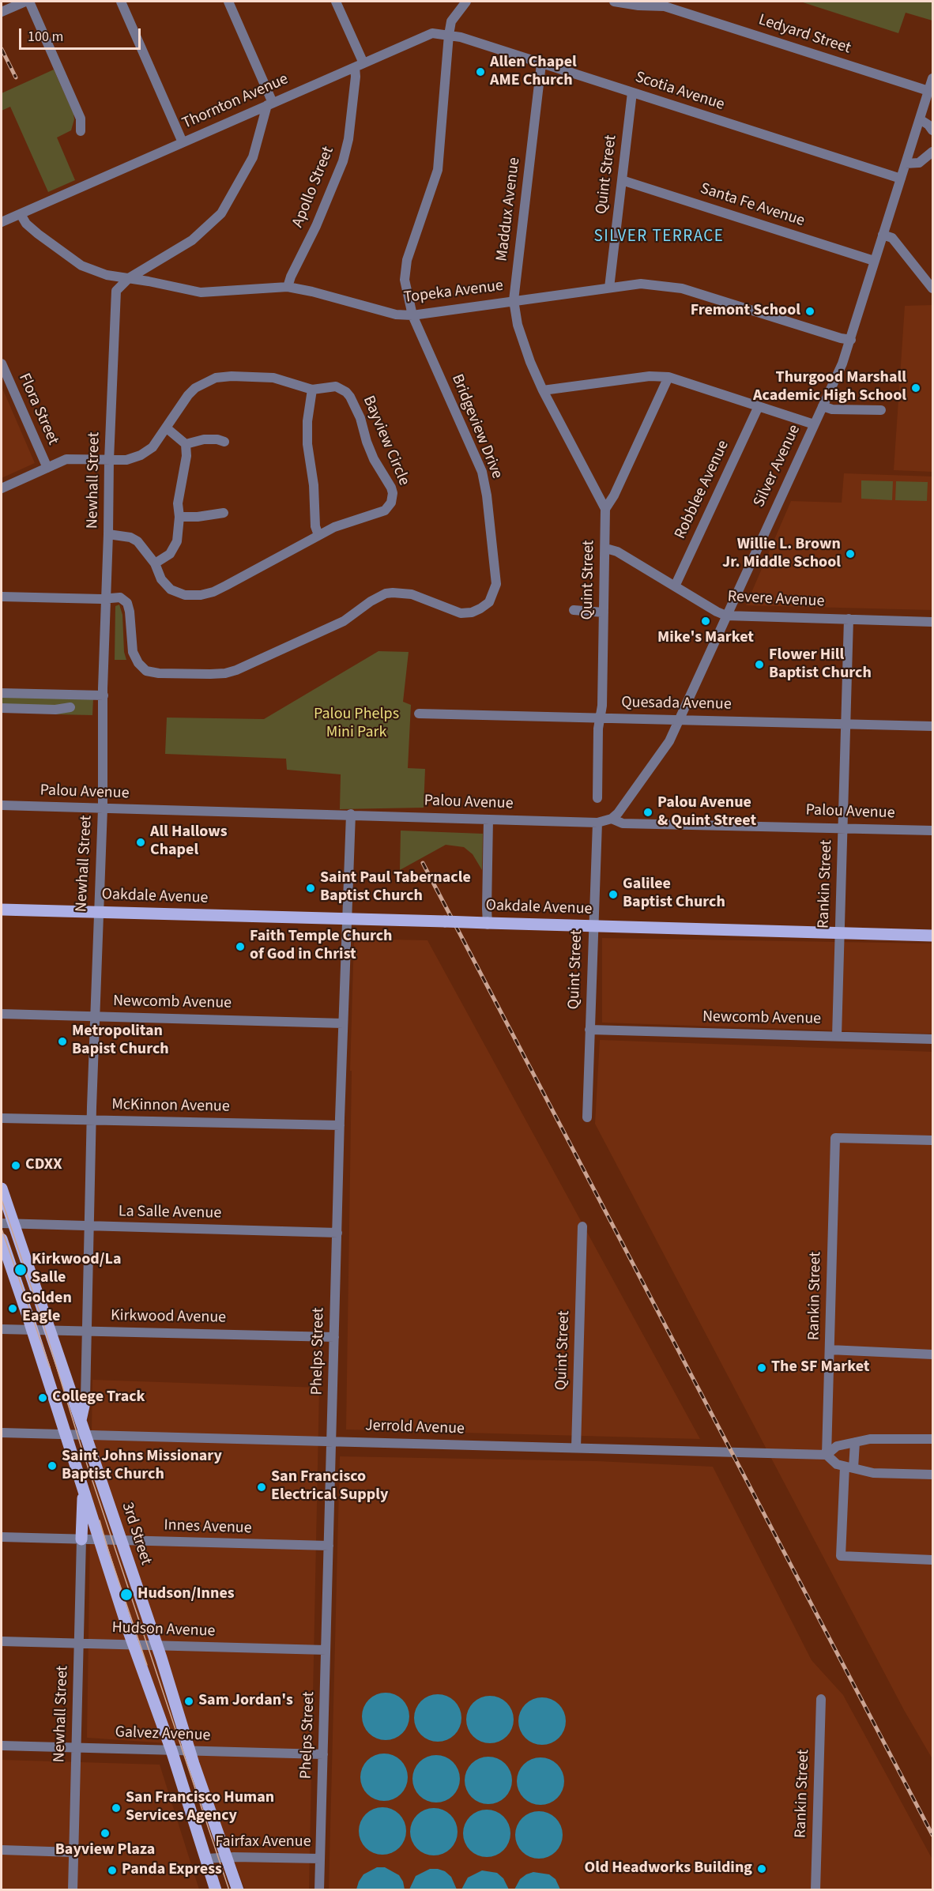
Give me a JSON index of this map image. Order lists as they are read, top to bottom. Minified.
{"streets":{"main road":["Oakdale Avenue","3rd Street"],"street":["Ledyard Street","Scotia Avenue","Thornton Avenue","Quint Street","Apollo Street","Santa Fe Avenue","Maddux Avenue","Topeka Avenue","Flora Street","Bridgeview Drive","Bayview Circle","Silver Avenue","Newhall Street","Robblee Avenue","Revere Avenue","Quesada Avenue","Palou Avenue","Rankin Street","Newcomb Avenue","McKinnon Avenue","La Salle Avenue","Kirkwood Avenue","Phelps Street","Jerrold Avenue","Innes Avenue","Hudson Avenue","Galvez Avenue","Fairfax Avenue"]},"crossings":[["Ledyard Street","Silver Avenue"],["Scotia Avenue","Thornton Avenue"],["Scotia Avenue","Quint Street"],["Scotia Avenue","Maddux Avenue"],["Scotia Avenue","Bridgeview Drive"],["Scotia Avenue","Silver Avenue"],["Thornton Avenue","Apollo Street"],["Thornton Avenue","Topeka Avenue"],["Thornton Avenue","Bridgeview Drive"],["Quint Street","Santa Fe Avenue"],["Quint Street","Maddux Avenue"],["Quint Street","Topeka Avenue"],["Quint Street","Revere Avenue"],["Quint Street","Quesada Avenue"],["Quint Street","Palou Avenue"],["Quint Street","Oakdale Avenue"],["Quint Street","Newcomb Avenue"],["Quint Street","Jerrold Avenue"],["Apollo Street","Topeka Avenue"],["Santa Fe Avenue","Silver Avenue"],["Maddux Avenue","Topeka Avenue"],["Topeka Avenue","Bridgeview Drive"],["Topeka Avenue","Silver Avenue"],["Topeka Avenue","Newhall Street"],["Flora Street","Bayview Circle"],["Bridgeview Drive","Newhall Street"],["Bayview Circle","Newhall Street"],["Silver Avenue","Revere Avenue"],["Silver Avenue","Quesada Avenue"],["Silver Avenue","Palou Avenue"],["Newhall Street","Palou Avenue"],["Newhall Street","Oakdale Avenue"],["Newhall Street","Newcomb Avenue"],["Newhall Street","McKinnon Avenue"],["Newhall Street","La Salle Avenue"],["Newhall Street","Kirkwood Avenue"],["Newhall Street","Innes Avenue"],["Newhall Street","Hudson Avenue"],["Newhall Street","Galvez Avenue"],["Robblee Avenue","Revere Avenue"],["Revere Avenue","Rankin Street"],["Quesada Avenue","Rankin Street"],["Palou Avenue","Rankin Street"],["Palou Avenue","Phelps Street"],["Rankin Street","Oakdale Avenue"],["Rankin Street","Newcomb Avenue"],["Rankin Street","Jerrold Avenue"],["Oakdale Avenue","Phelps Street"],["Newcomb Avenue","Phelps Street"],["McKinnon Avenue","Phelps Street"],["La Salle Avenue","Phelps Street"],["La Salle Avenue","3rd Street"],["Kirkwood Avenue","Phelps Street"],["Kirkwood Avenue","3rd Street"],["Phelps Street","Jerrold Avenue"],["Phelps Street","Innes Avenue"],["Phelps Street","Hudson Avenue"],["Phelps Street","Galvez Avenue"],["Phelps Street","Fairfax Avenue"],["Jerrold Avenue","3rd Street"],["Innes Avenue","3rd Street"],["3rd Street","Hudson Avenue"],["3rd Street","Galvez Avenue"],["3rd Street","Fairfax Avenue"]],"districts":["SILVER TERRACE"],"parks":["Palou Phelps Mini Park"],"places":["Allen Chapel AME Church","Fremont School","Thurgood Marshall Academic High School","Willie L. Brown Jr. Middle School","Mike's Market","Flower Hill Baptist Church","Palou Avenue & Quint Street","All Hallows Chapel","Saint Paul Tabernacle Baptist Church","Galilee Baptist Church","Faith Temple Church of God in Christ","Metropolitan Bapist Church","CDXX","Kirkwood/La Salle","Golden Eagle","The SF Market","College Track","Saint Johns Missionary Baptist Church","San Francisco Electrical Supply","Hudson/Innes","Sam Jordan's","San Francisco Human Services Agency","Bayview Plaza","Old Headworks Building","Panda Express"],"scale_bar":"100 m"}
